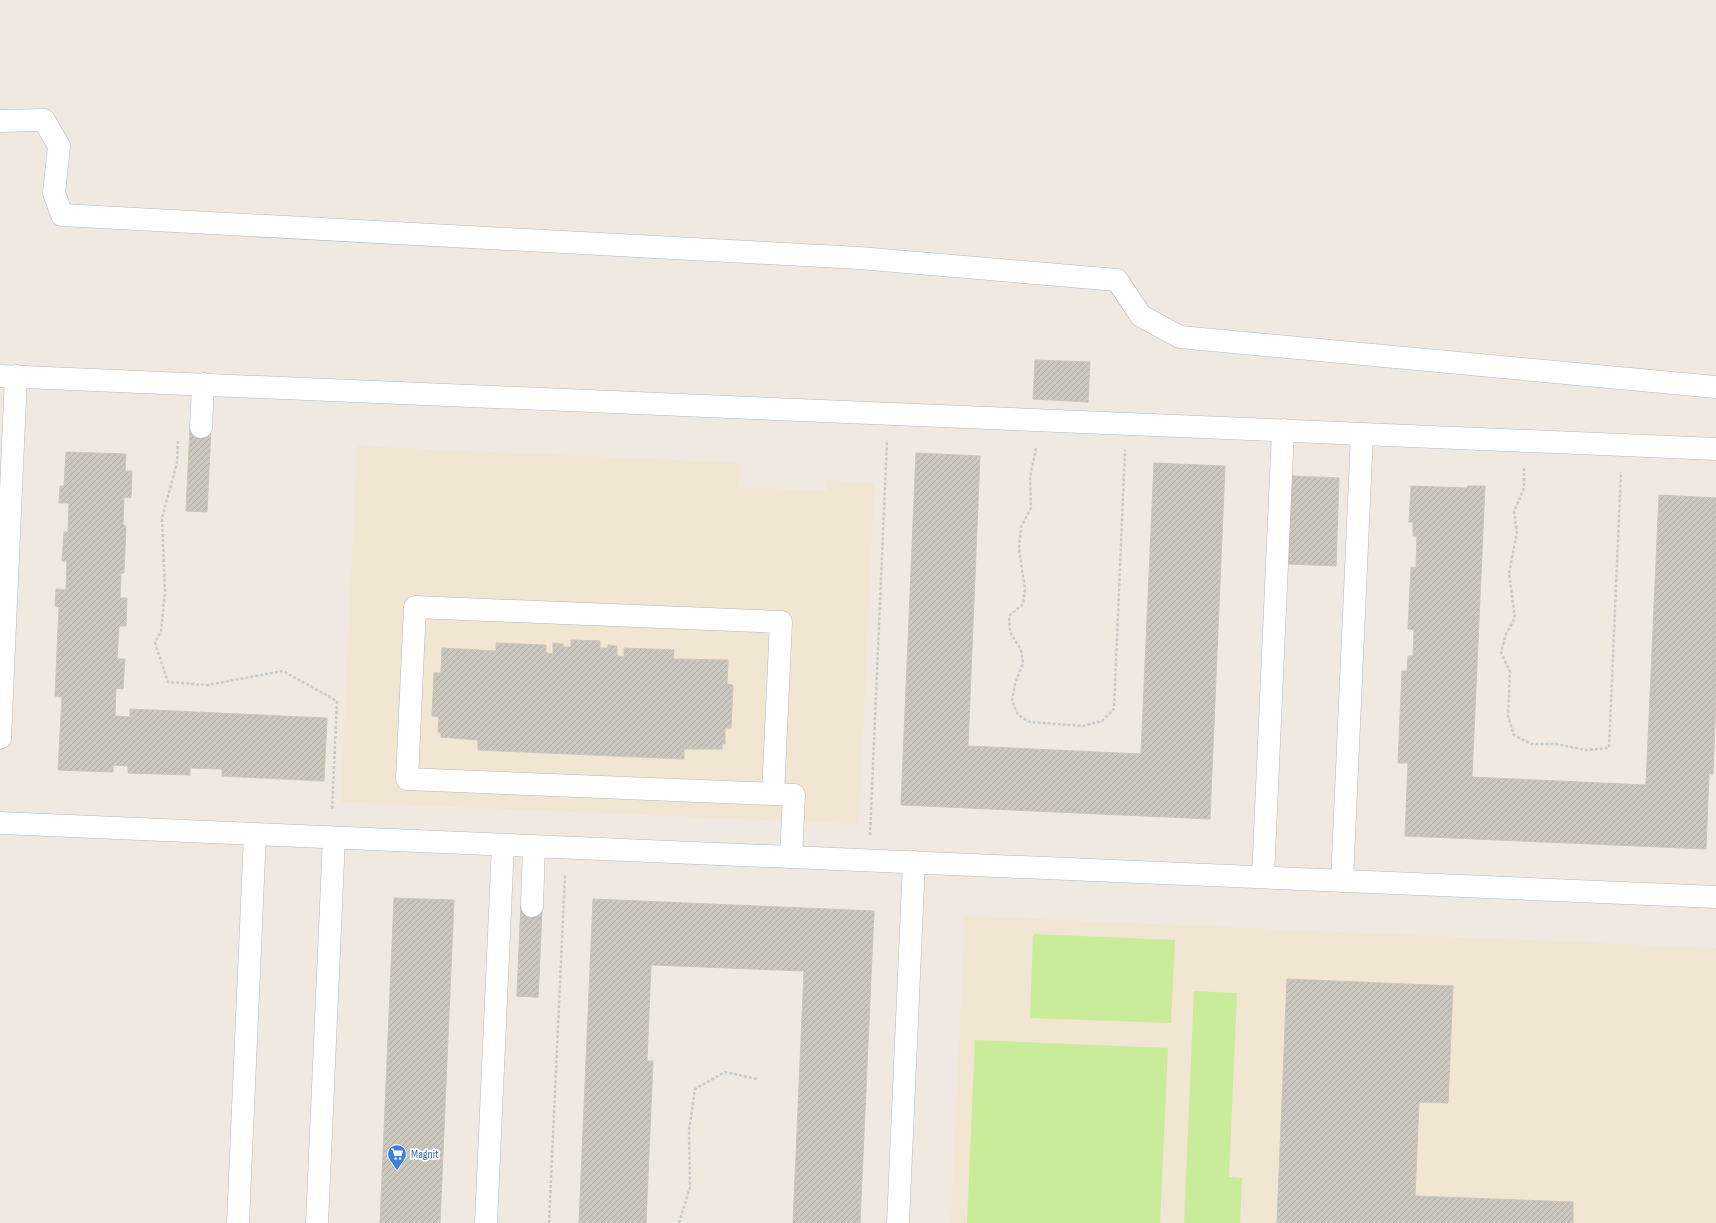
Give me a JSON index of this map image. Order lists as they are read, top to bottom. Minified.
{"places":{"supermarket":["Magnit"]}}
